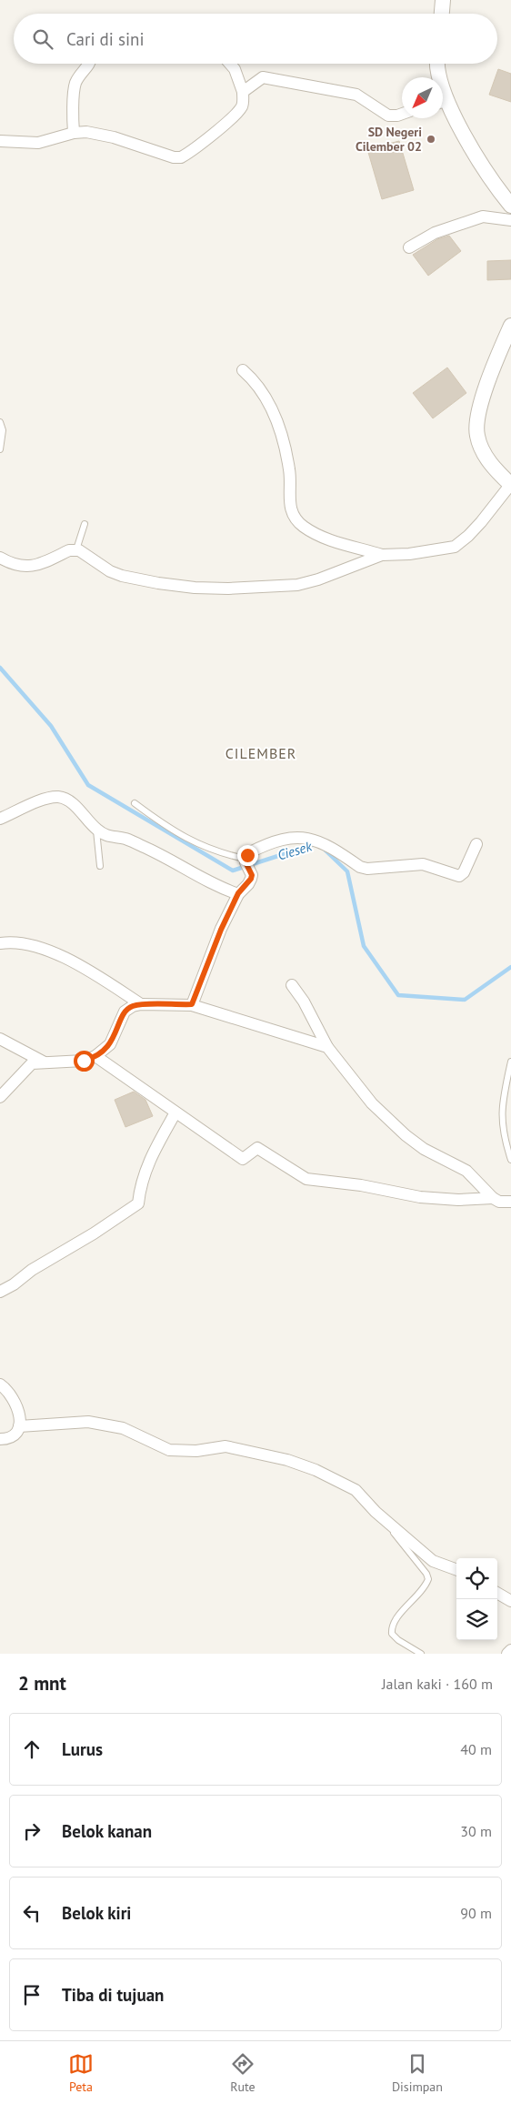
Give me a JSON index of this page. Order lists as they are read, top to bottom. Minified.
{"districts":["CILEMBER"],"water":["Ciesek"],"places":["SD Negeri Cilember 02"],"north":"bottom left","page":{"search":"Cari di sini","heading":["2 mnt","Jalan kaki · 160 m"],"list":[["Lurus","40 m"],["Belok kanan","30 m"],["Belok kiri","90 m"],"Tiba di tujuan"],"nav":["Peta","Rute","Disimpan"]}}
